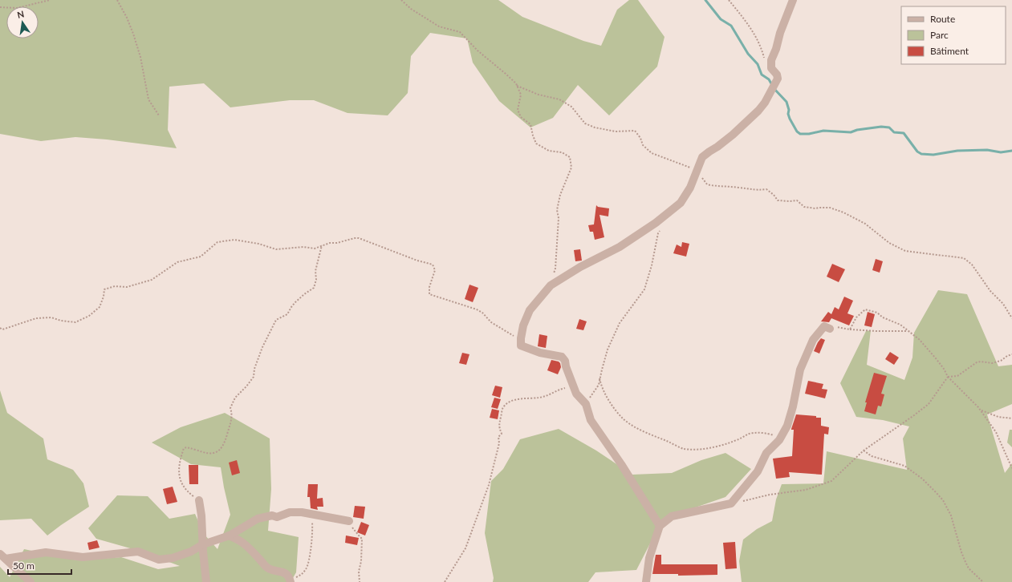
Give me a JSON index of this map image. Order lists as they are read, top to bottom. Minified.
{"legend":["Route","Parc","Bâtiment"],"scale_bar":"50 m","north":"top"}
